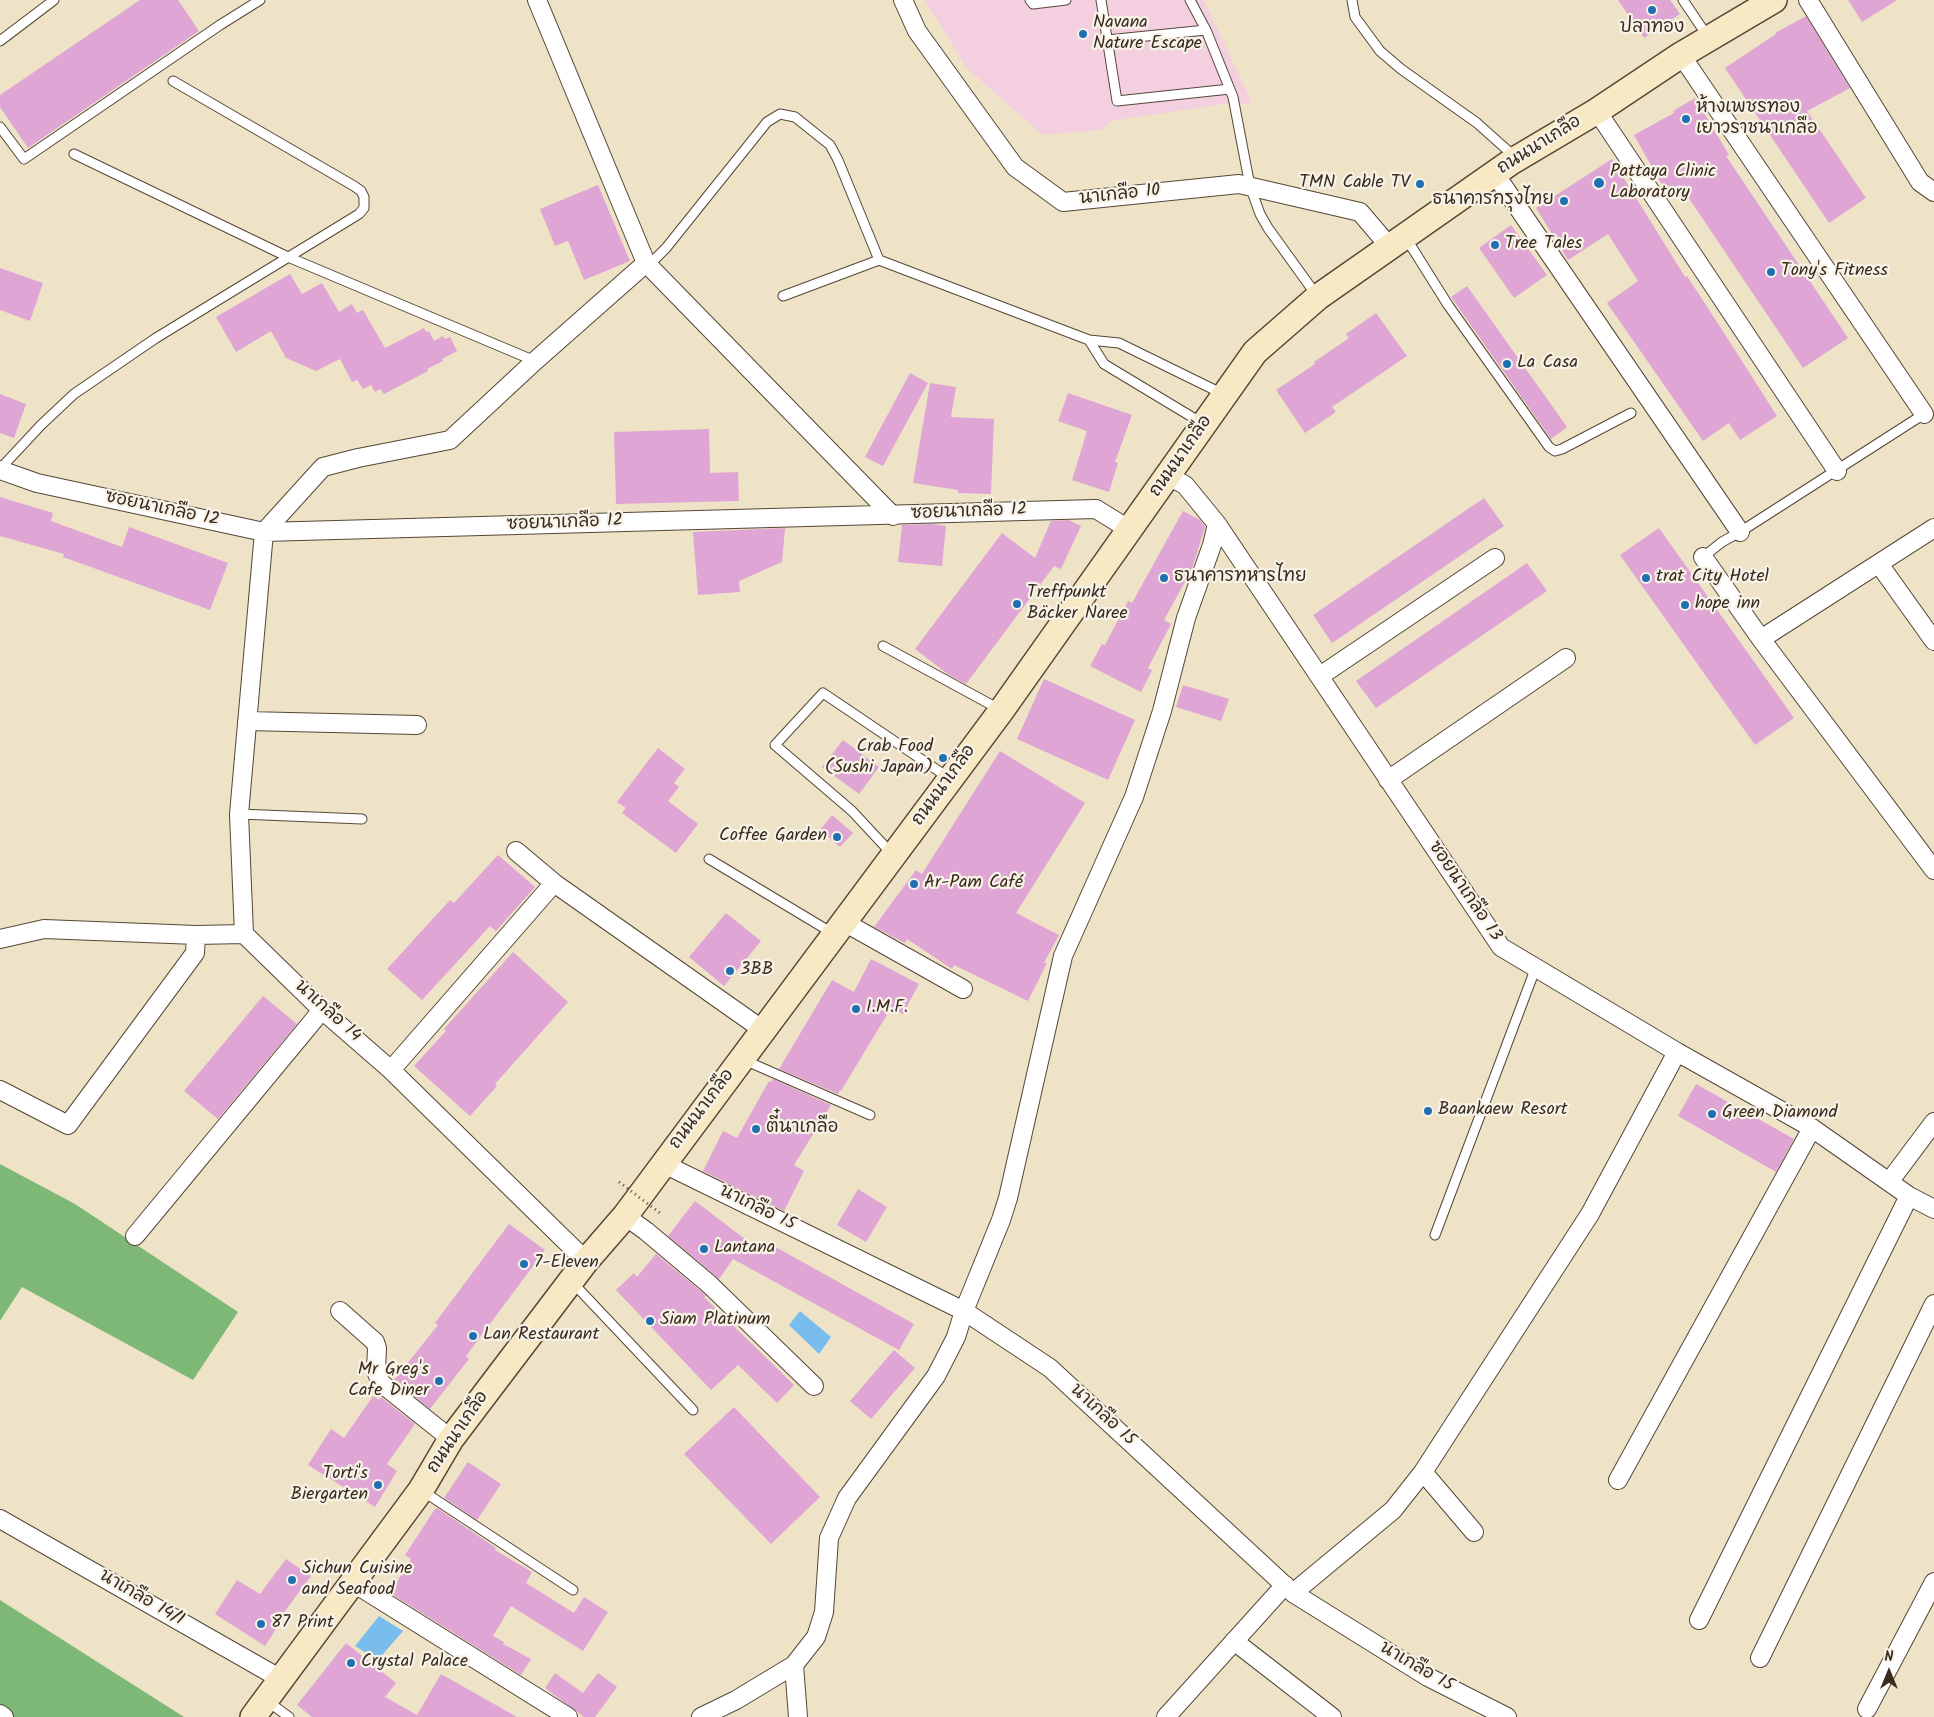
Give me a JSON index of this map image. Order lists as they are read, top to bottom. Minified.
{"streets":{"street":["ถนนนาเกลือ","นาเกลือ 10","ซอยนาเกลือ 12","ซอยนาเกลือ 13","นาเกลือ 14","นาเกลือ 15","นาเกลือ 14/1"]},"crossings":[["ถนนนาเกลือ","นาเกลือ 10"],["ถนนนาเกลือ","ซอยนาเกลือ 12"],["ถนนนาเกลือ","ซอยนาเกลือ 13"],["ถนนนาเกลือ","นาเกลือ 14"],["ถนนนาเกลือ","นาเกลือ 15"],["ถนนนาเกลือ","นาเกลือ 14/1"]],"places":["ปลาทอง","Navana Nature Escape","ห้างเพชรทอง เยาวราชนาเกลือ","Pattaya Clinic Laboratory","TMN Cable TV","ธนาคารกรุงไทย","Tree Tales","Tony's Fitness","La Casa","ธนาคารทหารไทย","trat City Hotel","Treffpunkt Bäcker Naree","hope inn","Crab Food (Sushi Japan)","Coffee Garden","Ar-Pam Café","3BB","I.M.F.","Baankaew Resort","Green Diamond","ตี๋นาเกลือ","Lantana","7-Eleven","Siam Platinum","Lan Restaurant","Mr Greg's Cafe Diner","Torti's Biergarten","Sichun Cuisine and Seafood","87 Print","Crystal Palace"],"north":"top"}
